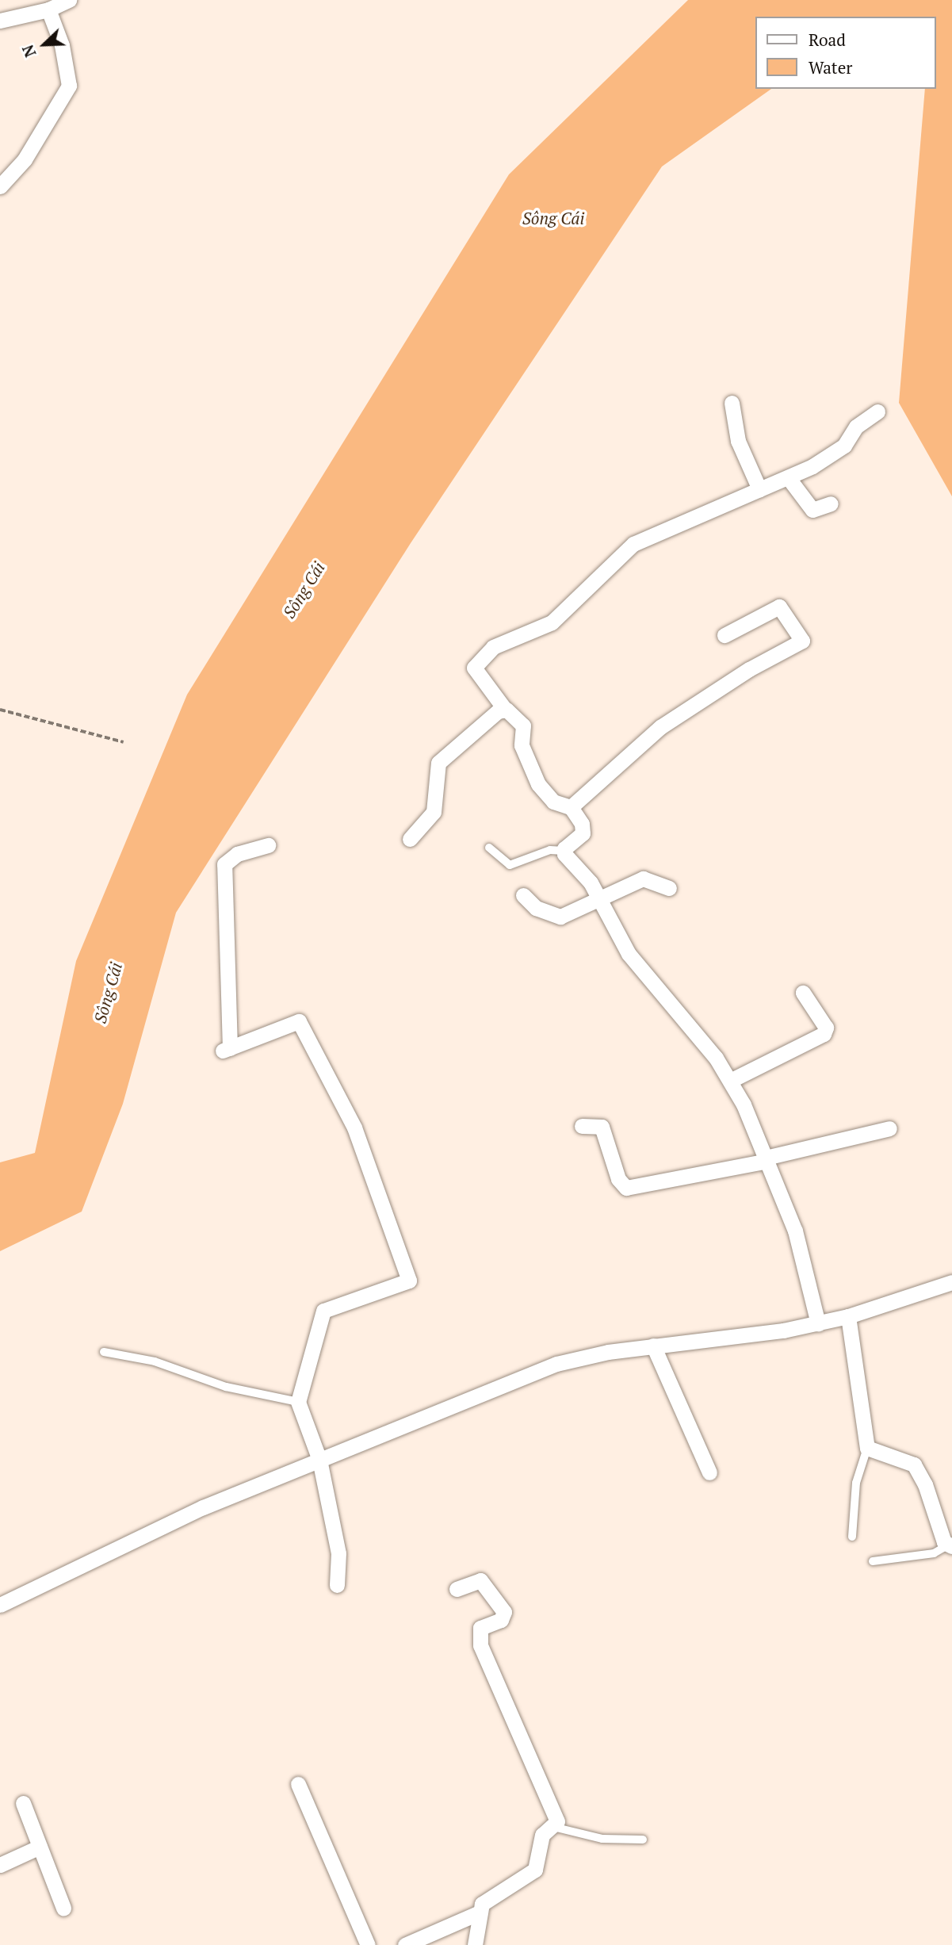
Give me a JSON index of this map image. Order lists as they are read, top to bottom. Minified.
{"water":["Sông Cái"],"legend":["Road","Water"],"north":"bottom left"}
